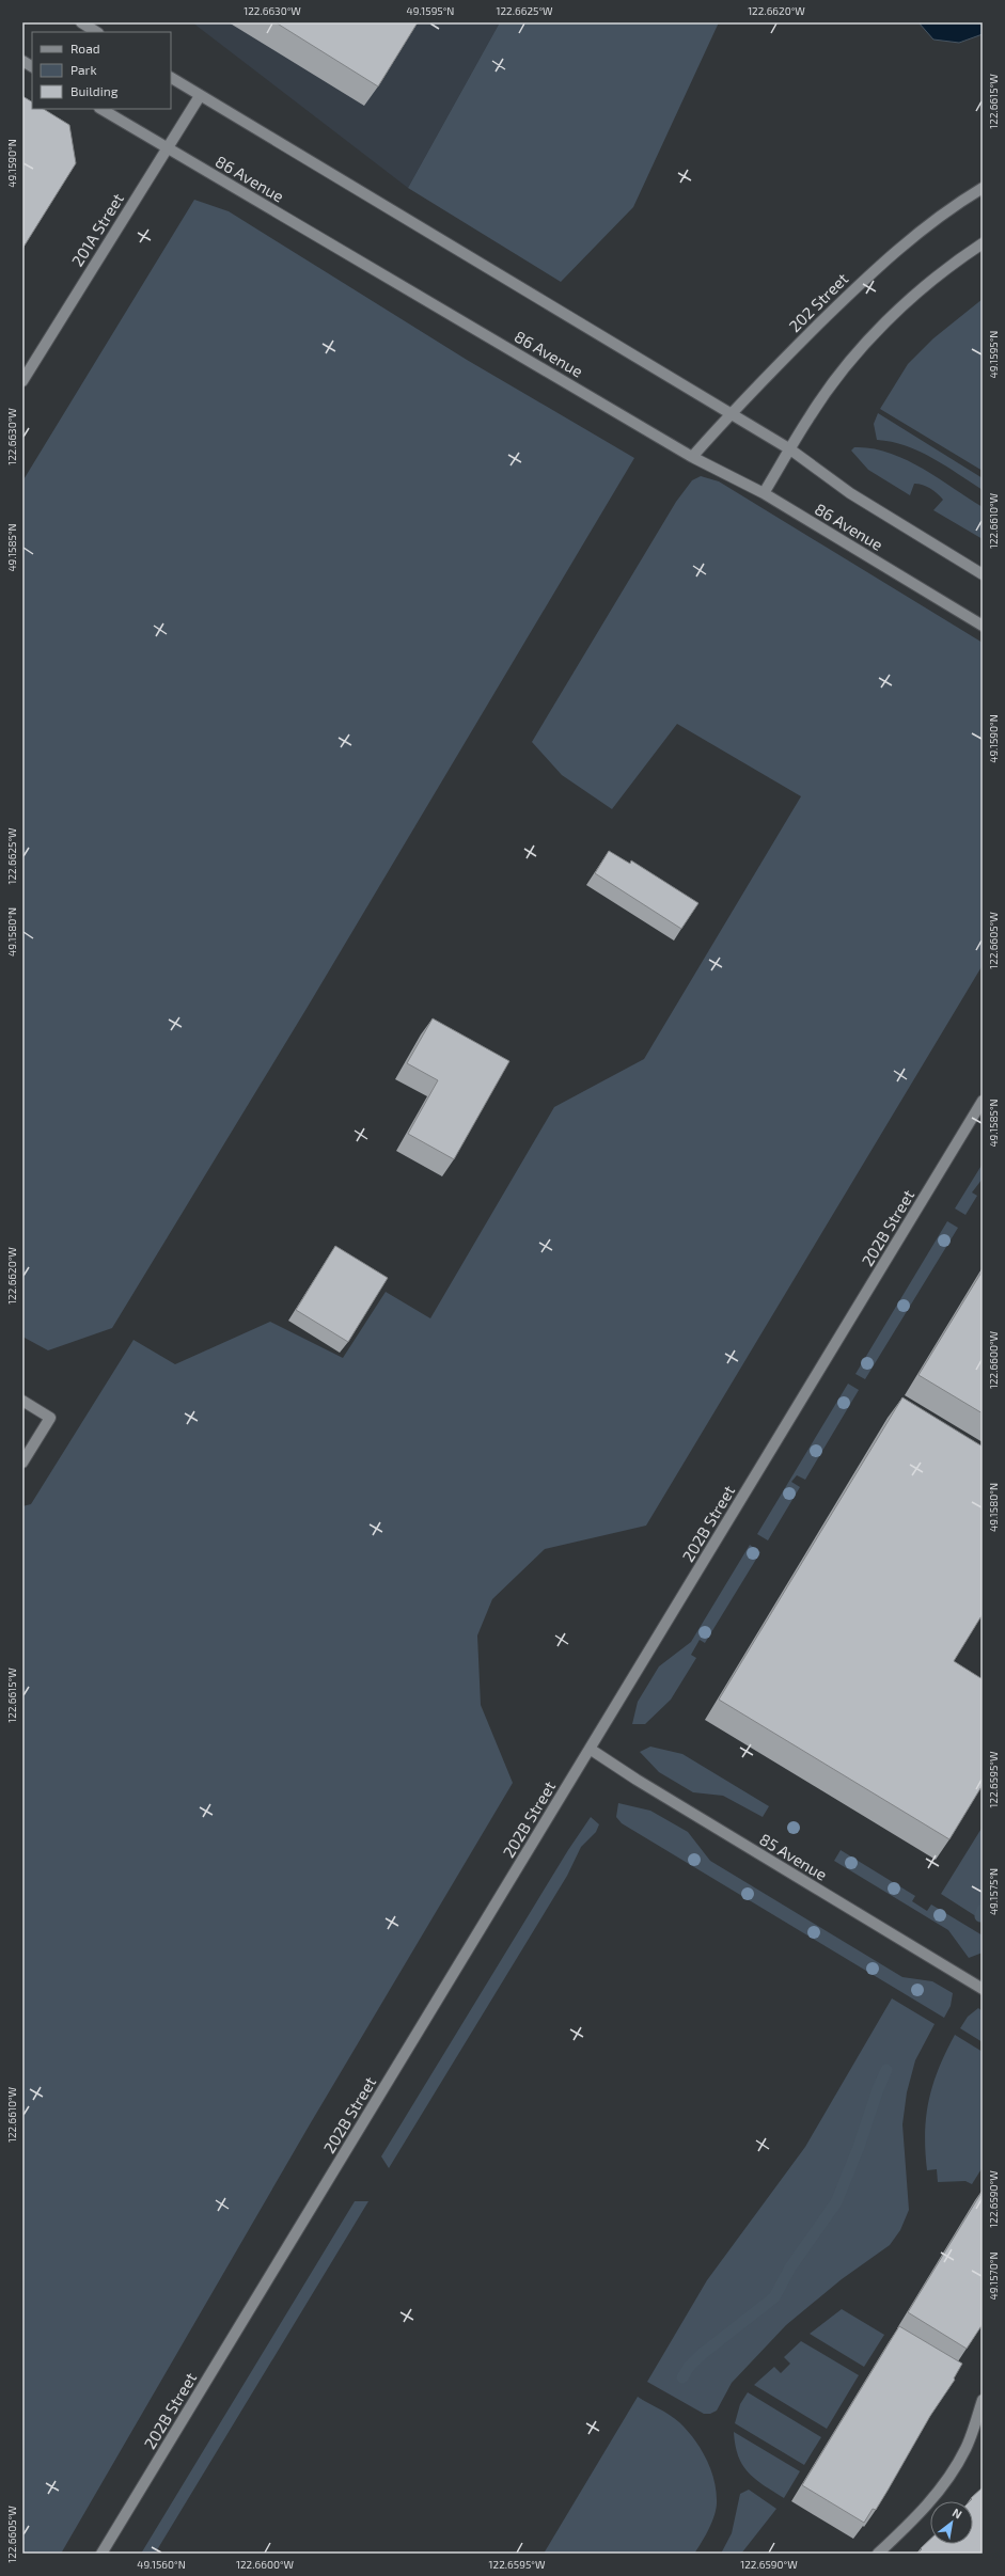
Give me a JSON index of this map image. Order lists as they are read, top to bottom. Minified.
{"streets":{"street":["86 Avenue","201A Street","202 Street","202B Street","85 Avenue"]},"crossings":[["86 Avenue","201A Street"],["86 Avenue","202 Street"],["202B Street","85 Avenue"]],"legend":["Road","Park","Building"],"north":"top right","coordinates":["122.6630°W","49.1595°N","122.6625°W","122.6620°W","122.6615°W","49.1590°N","122.6610°W","49.1585°N","49.1580°N","122.6605°W","122.6600°W","122.6595°W","49.1575°N","122.6590°W","49.1570°N","49.1560°N"]}
